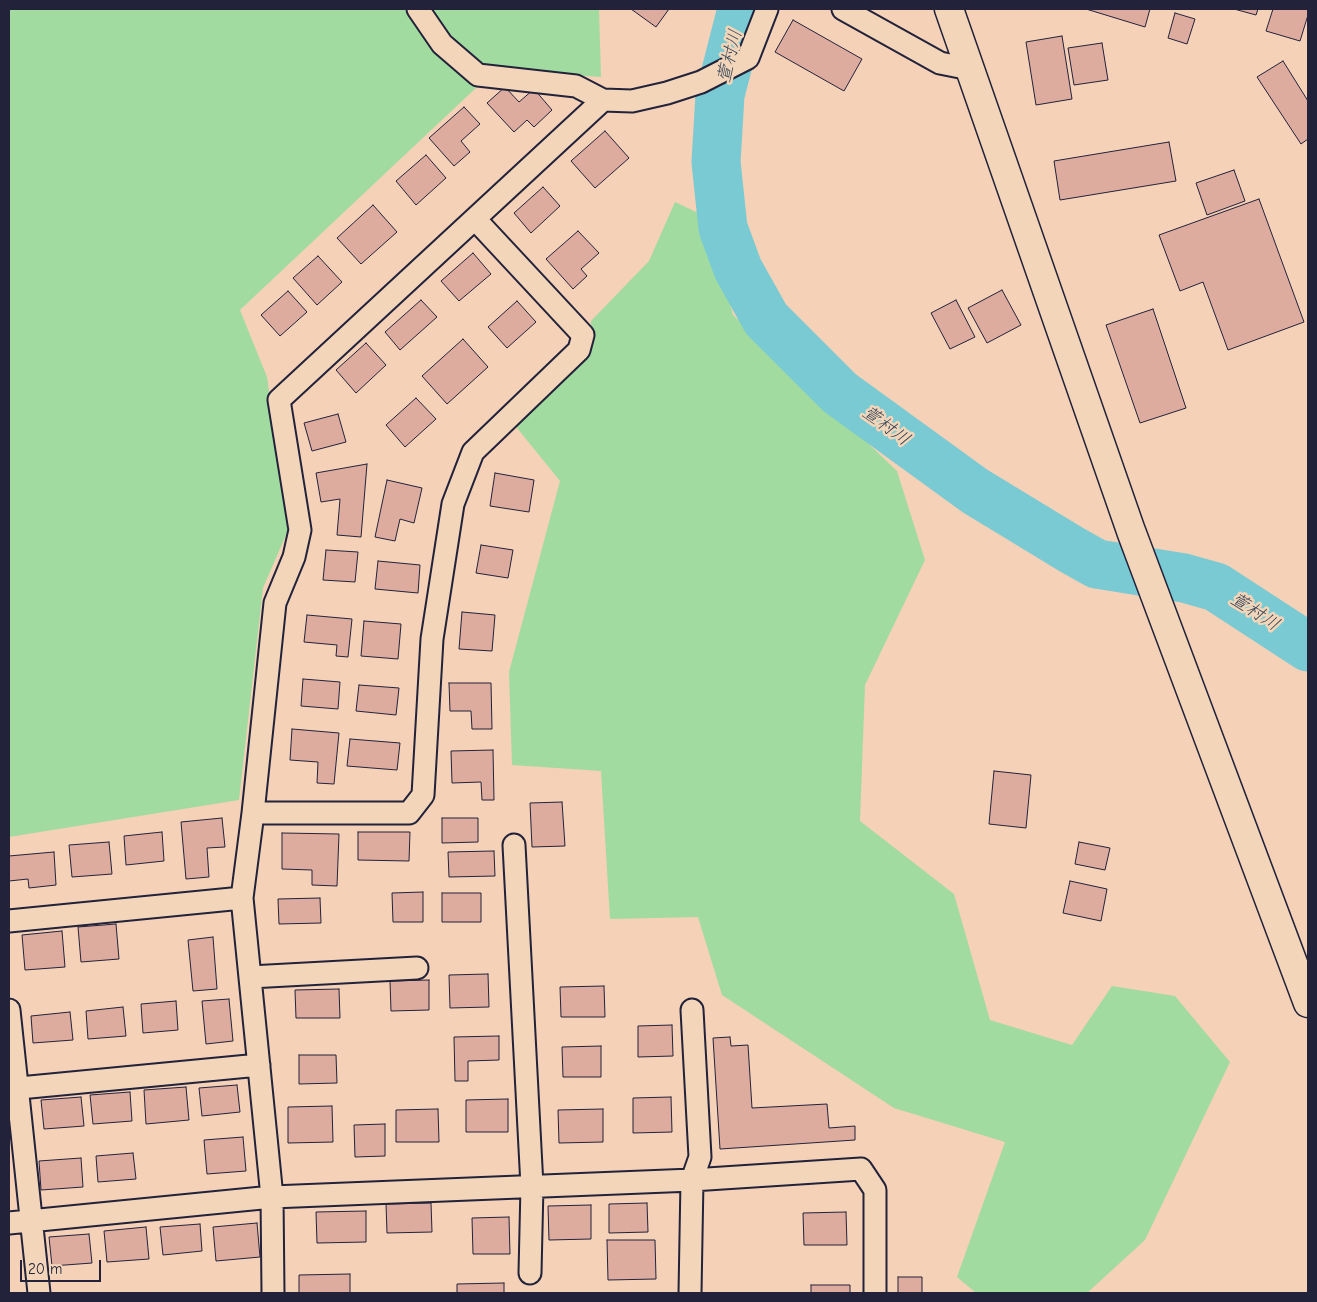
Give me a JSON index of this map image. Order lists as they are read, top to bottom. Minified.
{"water":["萱村川"],"scale_bar":"20 m"}
